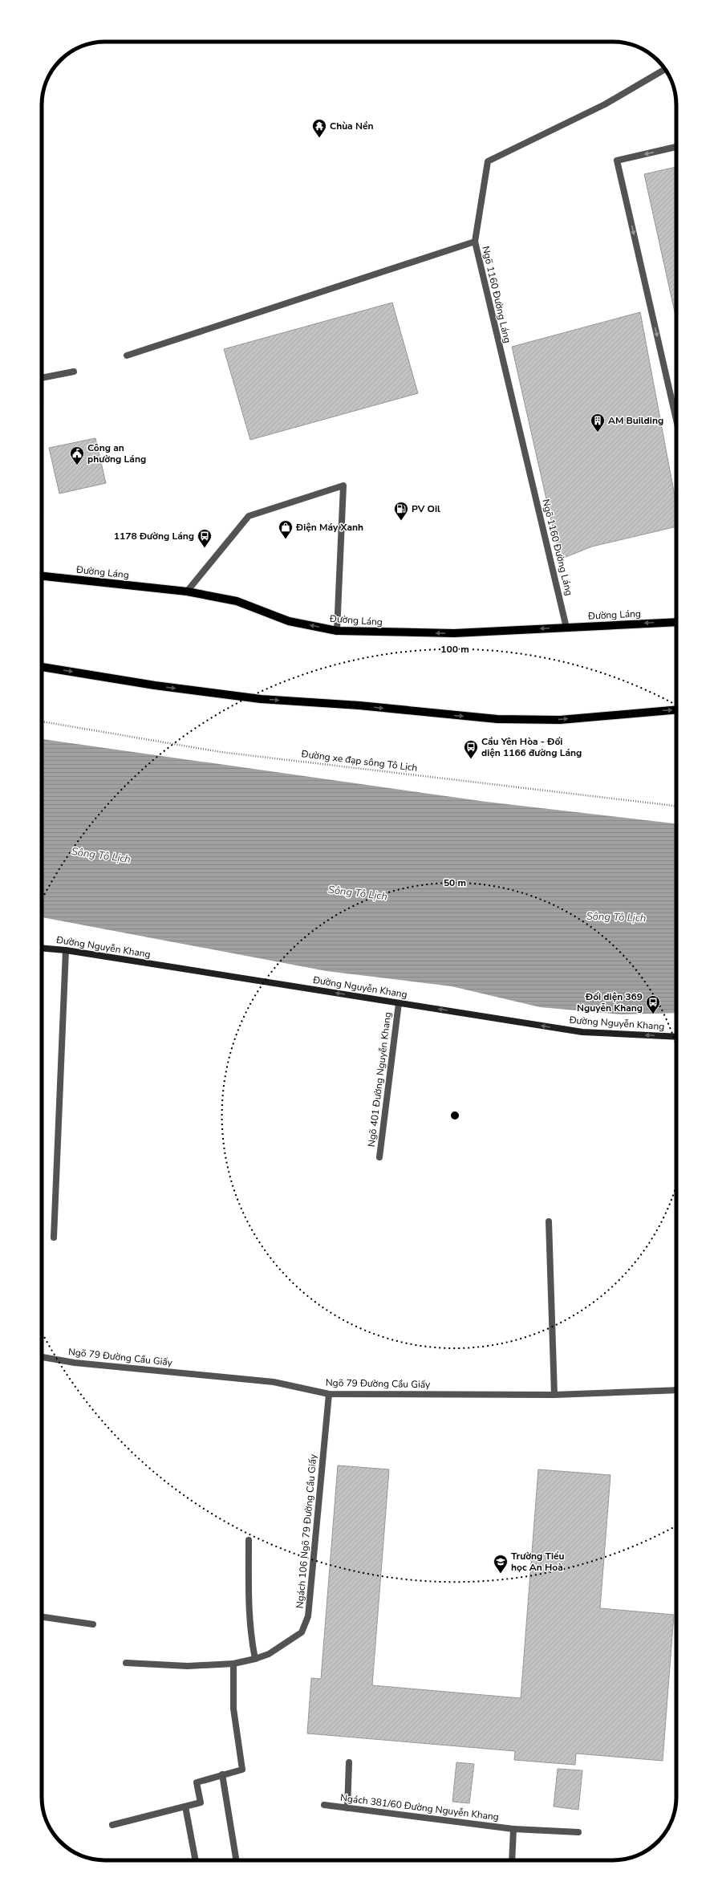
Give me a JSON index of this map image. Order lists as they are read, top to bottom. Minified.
{"streets":{"main road":["Đường Láng","Đường Nguyễn Khang"],"lane":["Ngõ 1160 Đường Láng","Ngõ 401 Đường Nguyễn Khang","Ngõ 79 Đường Cầu Giấy","Ngách 106 Ngõ 79 Đường Cầu Giấy","Ngách 381/60 Đường Nguyễn Khang"],"path":["Đường xe đạp sông Tô Lịch"]},"crossings":[["Ngõ 1160 Đường Láng","Đường Láng"],["Đường Nguyễn Khang","Ngõ 401 Đường Nguyễn Khang"],["Ngõ 79 Đường Cầu Giấy","Ngách 106 Ngõ 79 Đường Cầu Giấy"]],"one_way":["Đường Láng","Đường Nguyễn Khang"],"water":["Sông Tô Lịch"],"places":{"temple":["Chùa Nền"],"building":["AM Building"],"public building":["Công an phường Láng"],"fuel station":["PV Oil"],"shop":["Điện Máy Xanh"],"bus stop":["1178 Đường Láng","Cầu Yên Hòa - Đối diện 1166 đường Láng","Đối diện 369 Nguyễn Khang"],"school or university":["Trường Tiểu học An Hoà"]},"rings":["100 m","50 m"]}
